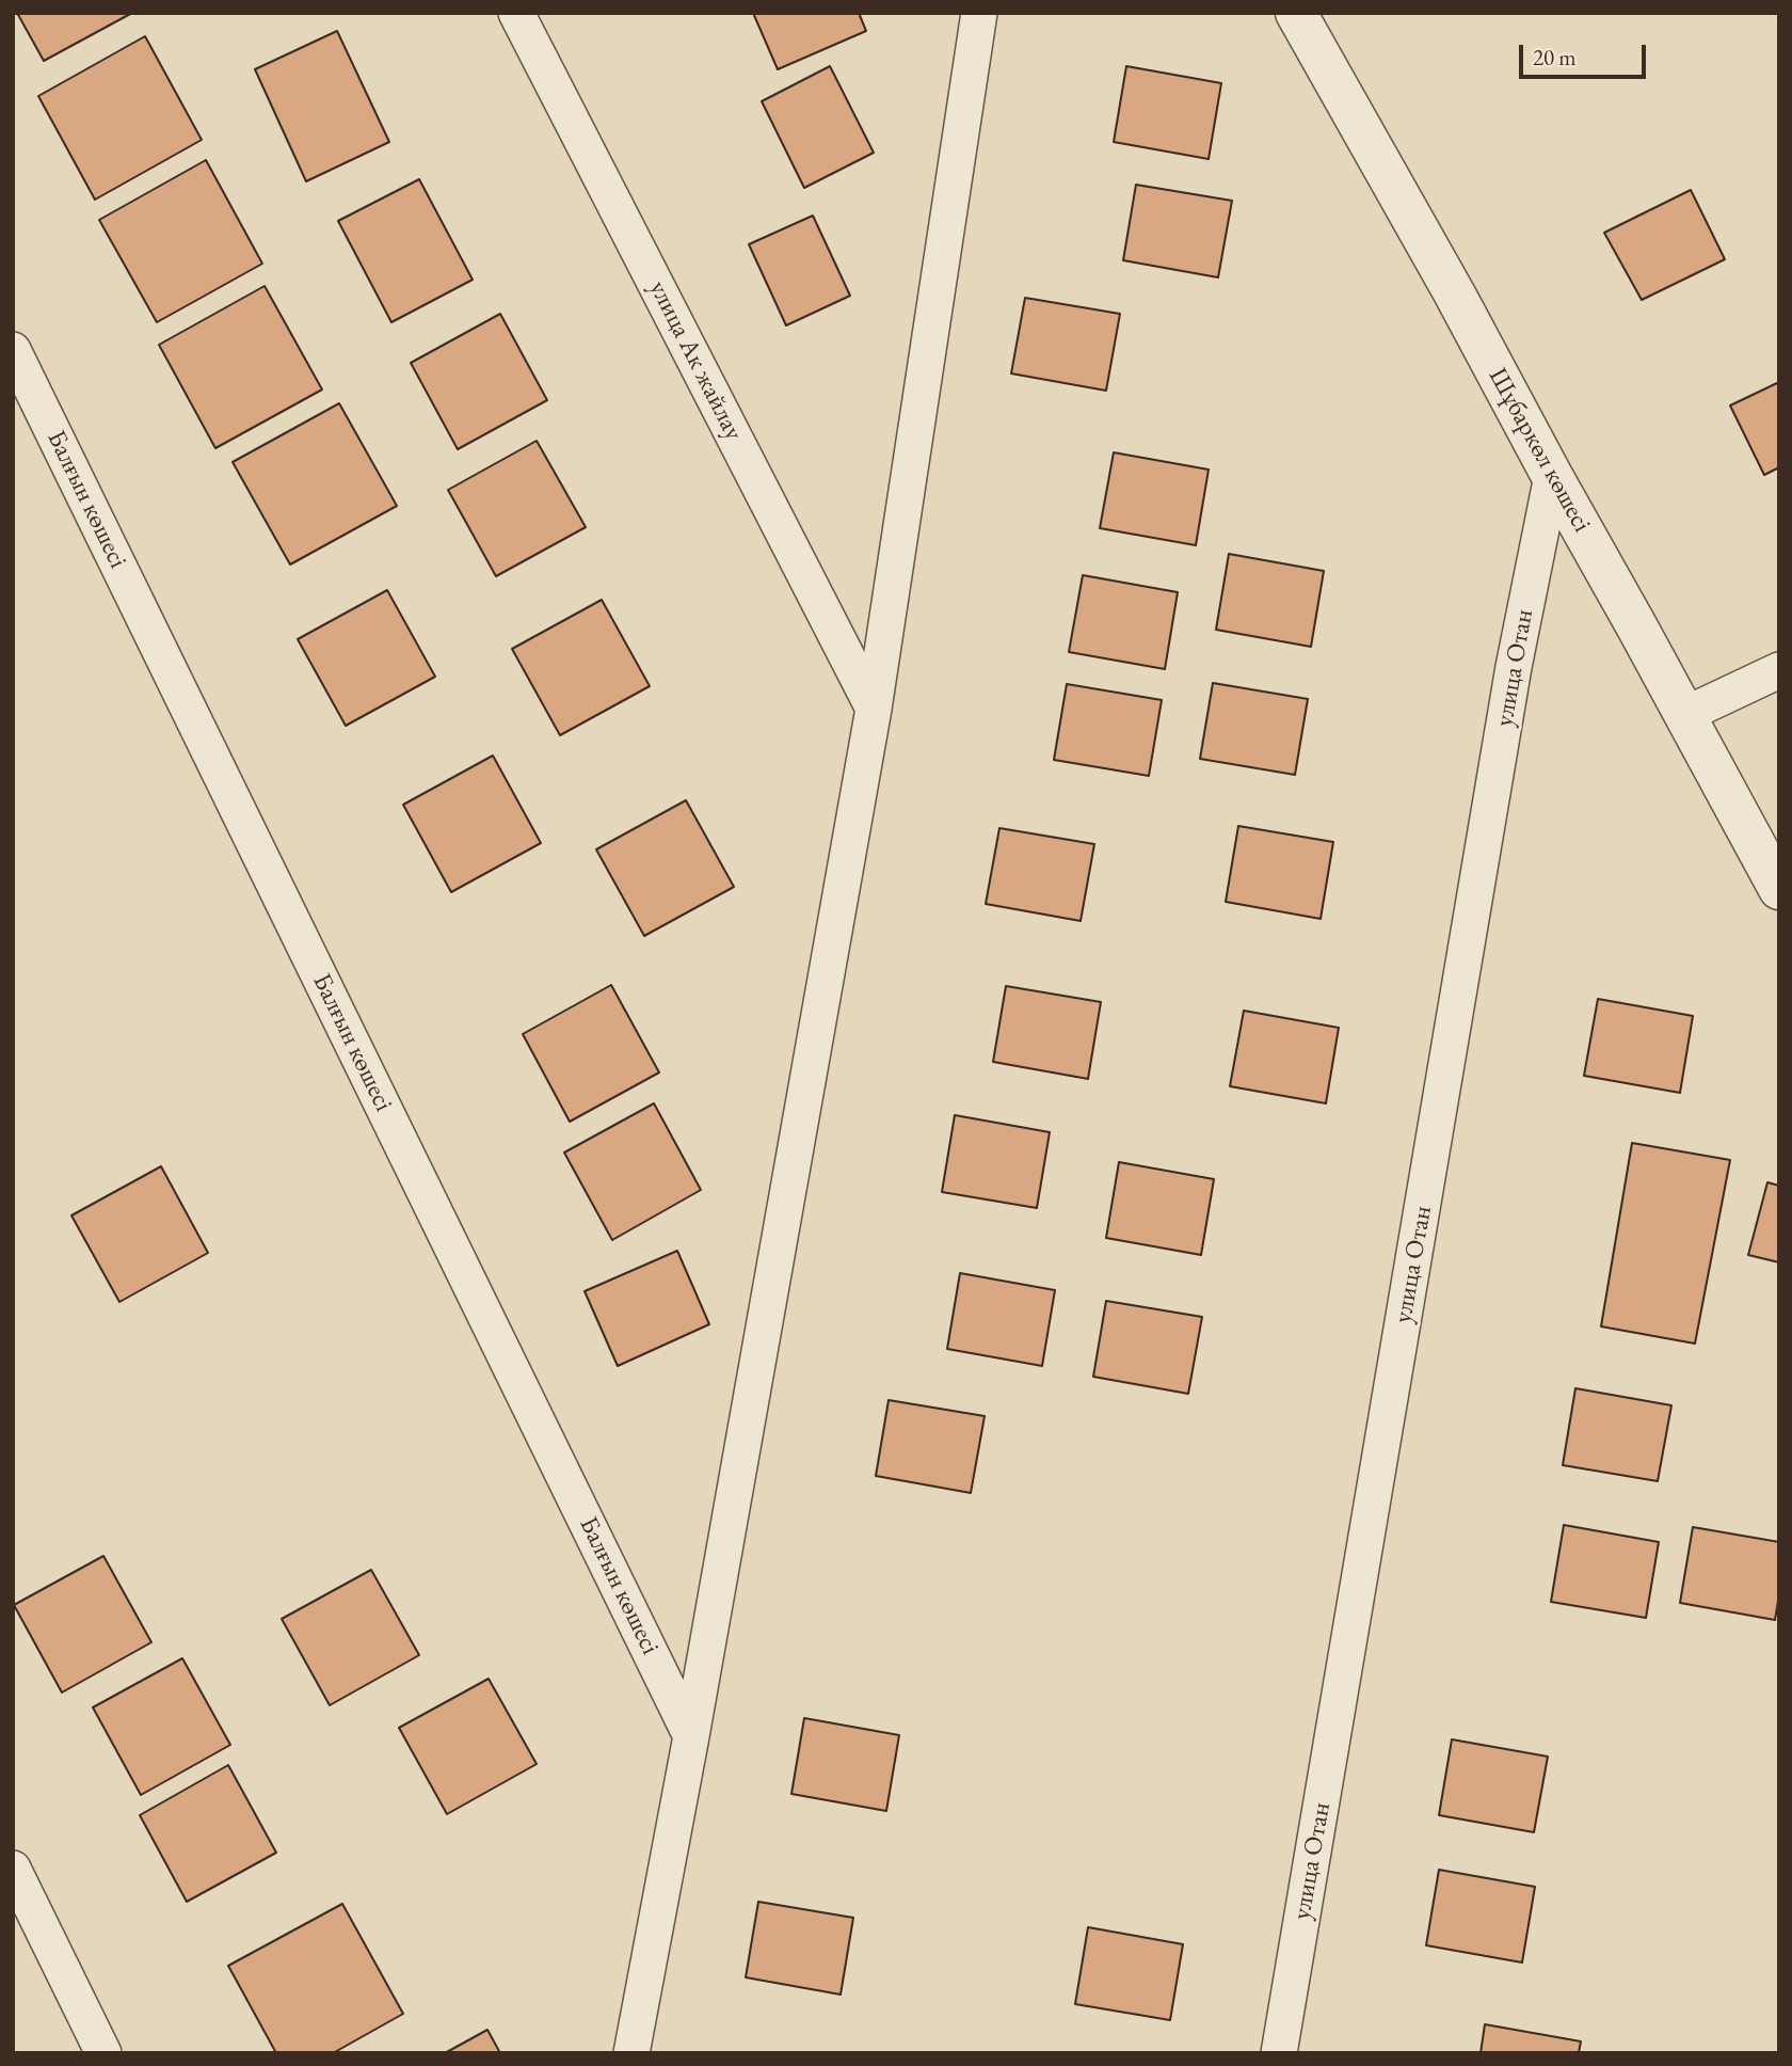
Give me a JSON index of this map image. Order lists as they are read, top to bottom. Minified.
{"streets":{"street":["улица Ак жайлау","Шұбаркөл көшесі","Балғын көшесі","улица Отан"]},"crossings":[["Шұбаркөл көшесі","улица Отан"]],"scale_bar":"20 m"}
